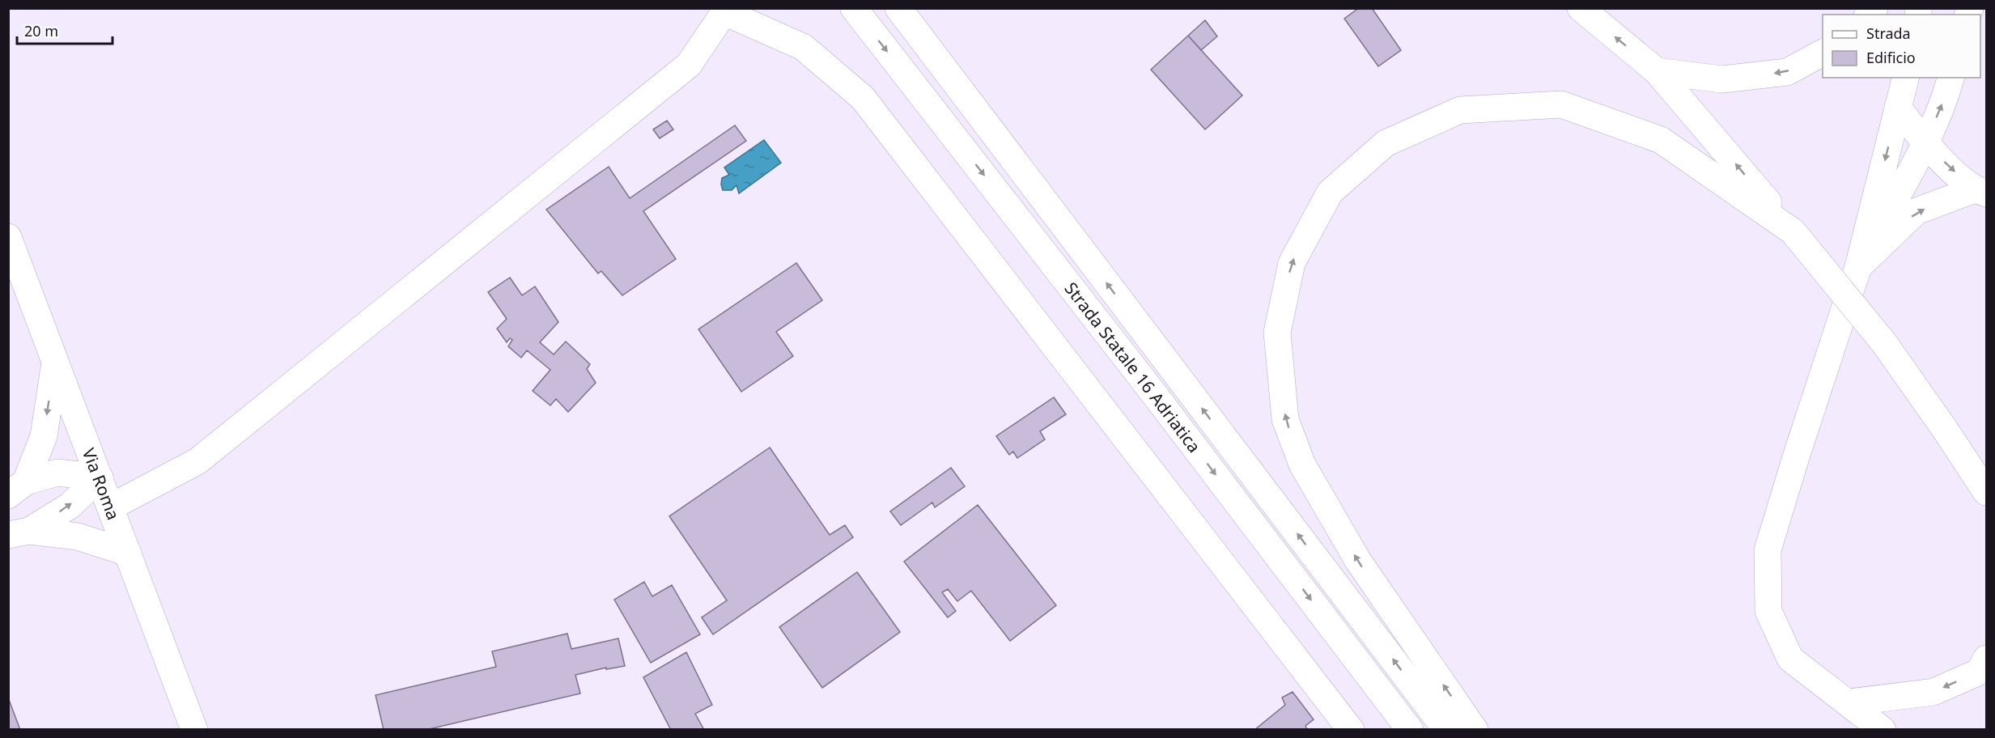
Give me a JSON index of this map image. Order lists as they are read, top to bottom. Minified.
{"streets":{"main road":["Strada Statale 16 Adriatica","Via Roma"]},"legend":["Strada","Edificio"],"scale_bar":"20 m"}
